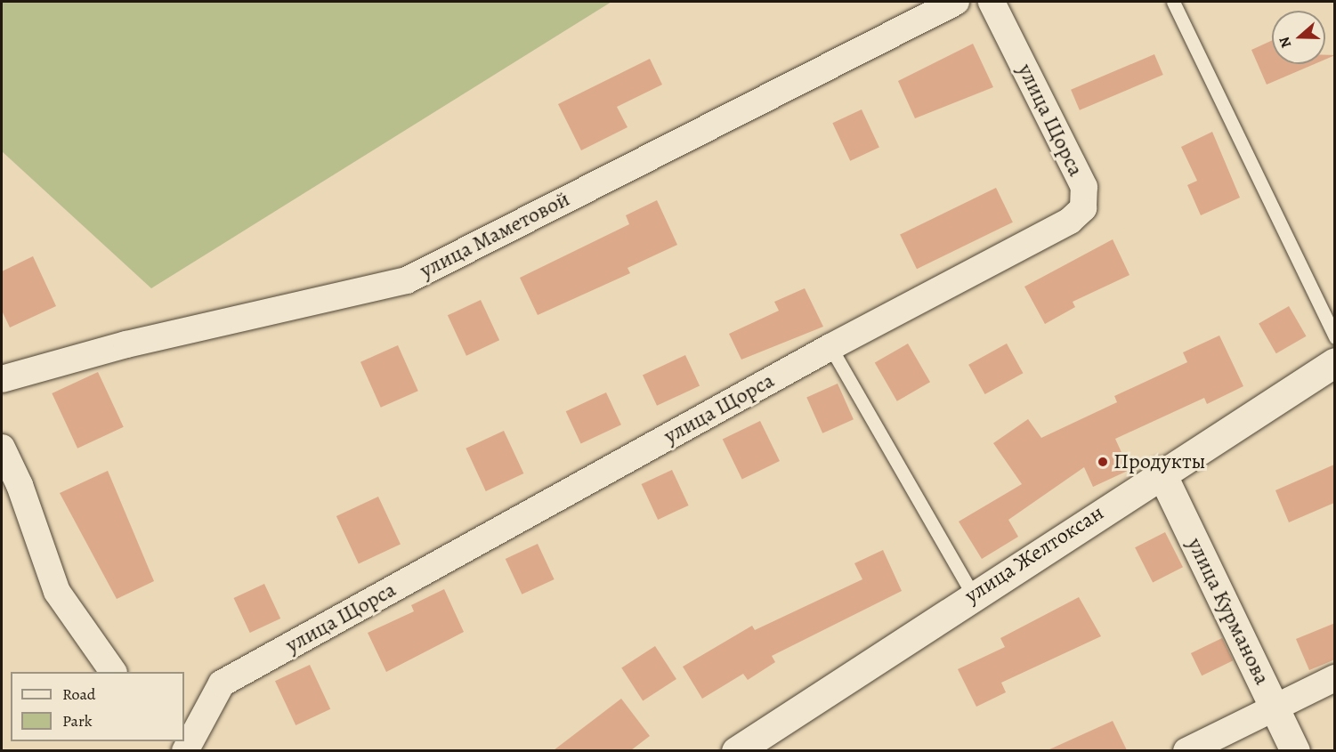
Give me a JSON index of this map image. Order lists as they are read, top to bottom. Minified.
{"streets":{"street":["улица Щорса","улица Маметовой","улица Желтоксан","улица Курманова"]},"crossings":[["улица Желтоксан","улица Курманова"]],"places":["Продукты"],"legend":["Road","Park"],"north":"left"}
